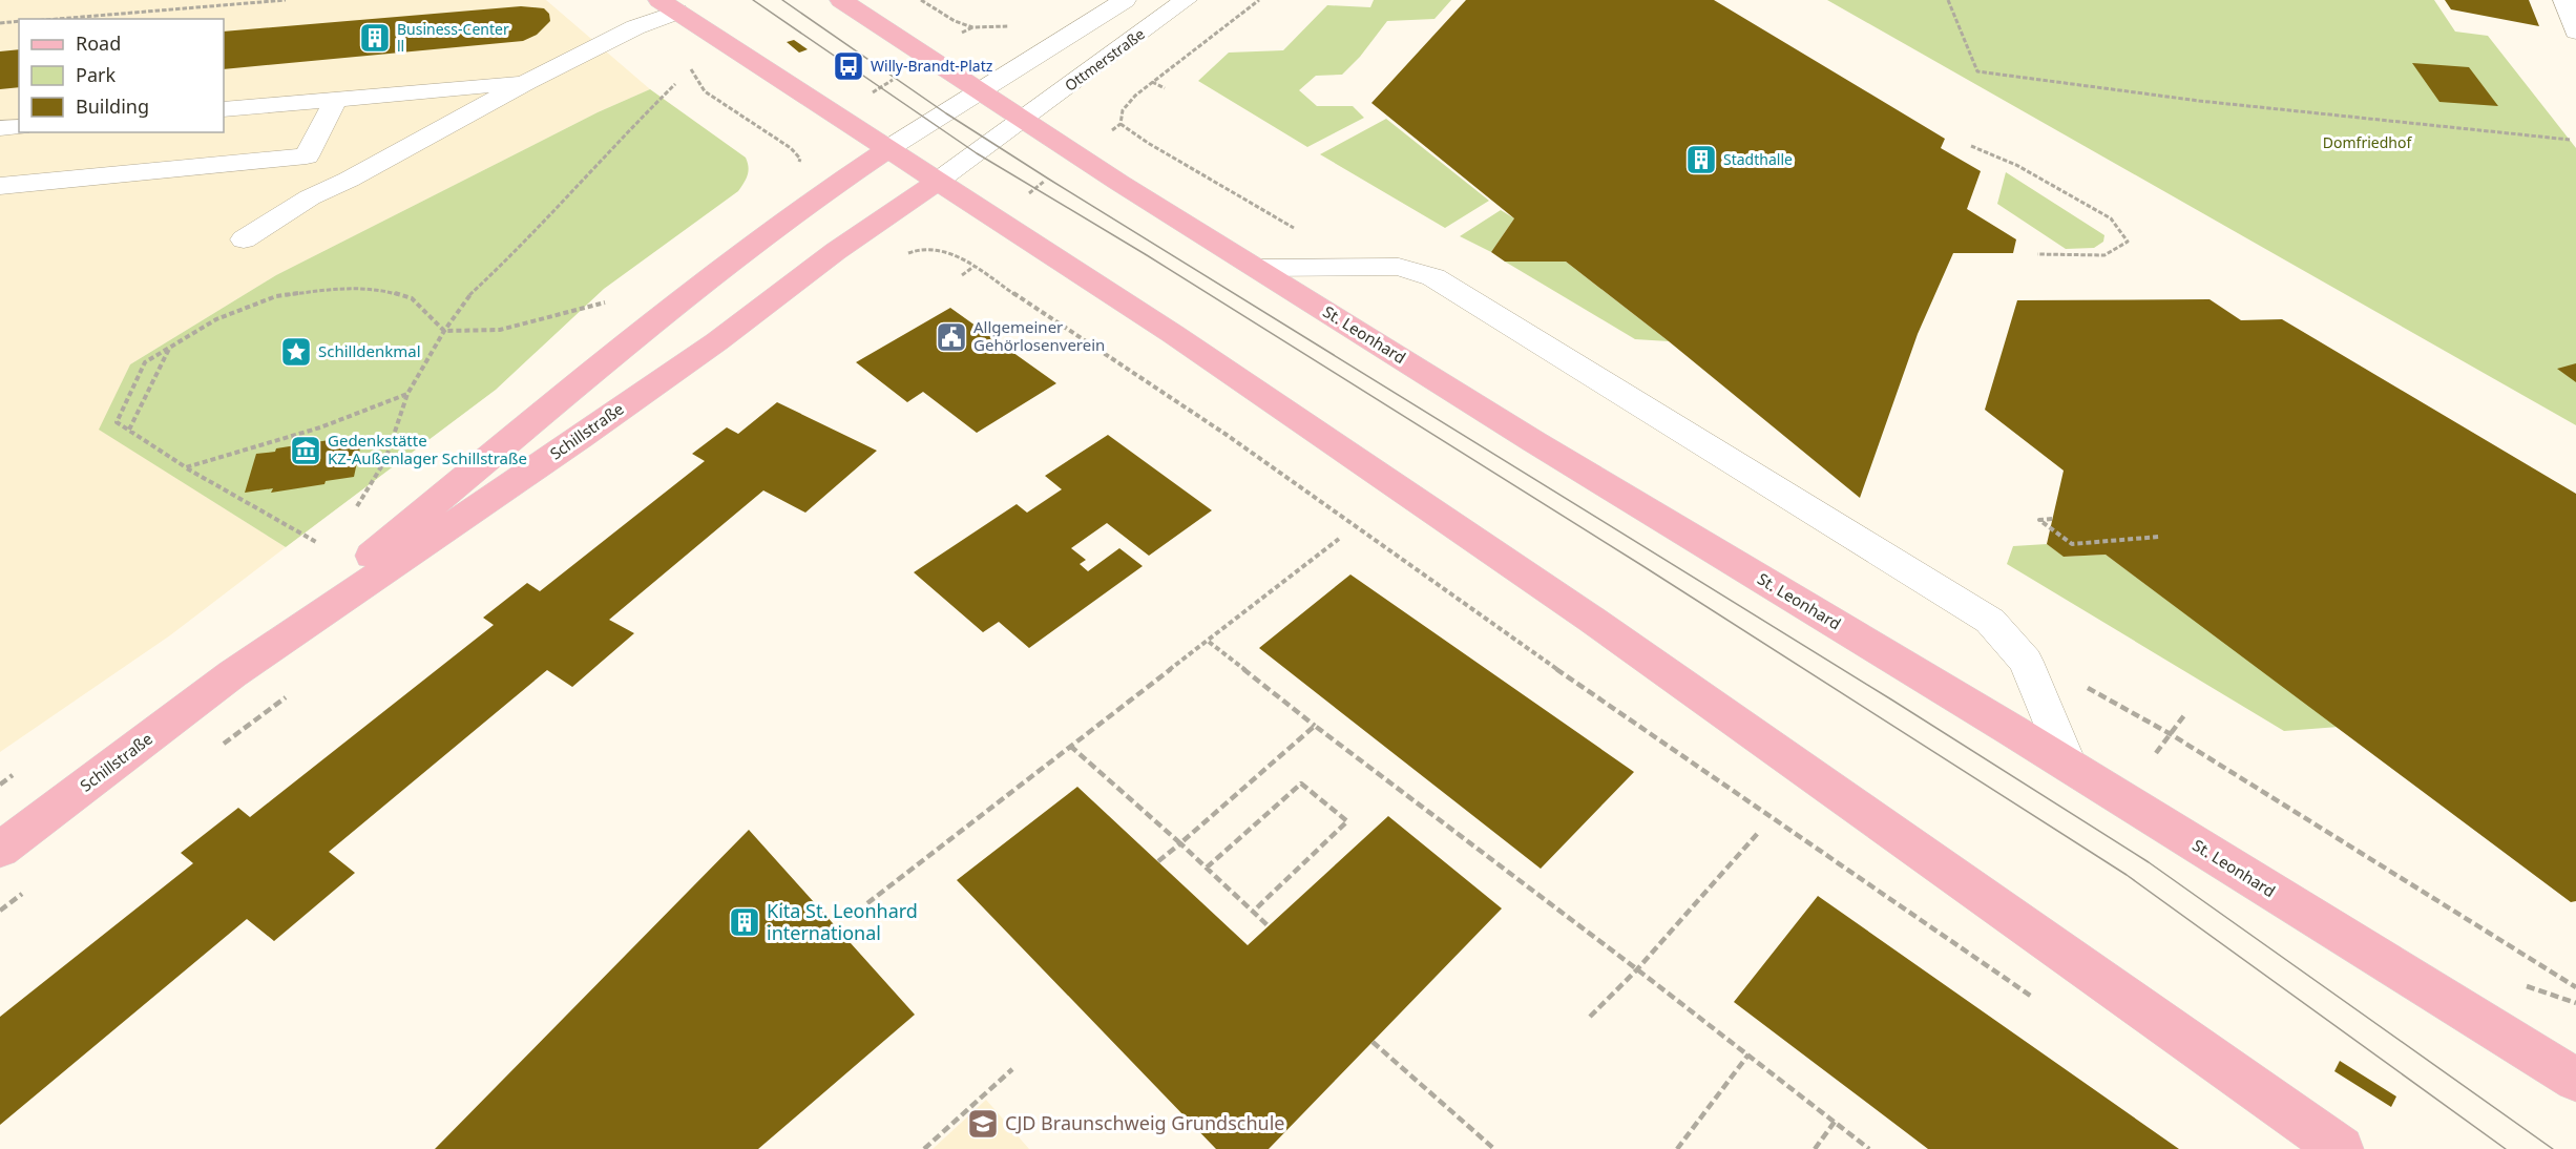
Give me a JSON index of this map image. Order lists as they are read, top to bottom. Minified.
{"streets":{"main road":["St. Leonhard","Schillstraße"],"street":["Ottmerstraße"]},"crossings":[["Ottmerstraße","St. Leonhard"],["Ottmerstraße","Schillstraße"]],"parks":["Domfriedhof"],"places":{"building":["Business-Center ll","Stadthalle","Kita St. Leonhard international"],"bus stop":["Willy-Brandt-Platz"],"public building":["Allgemeiner Gehörlosenverein"],"place":["Schilldenkmal"],"museum":["Gedenkstätte KZ-Außenlager Schillstraße"],"school or university":["CJD Braunschweig Grundschule"]},"legend":["Road","Park","Building"]}
